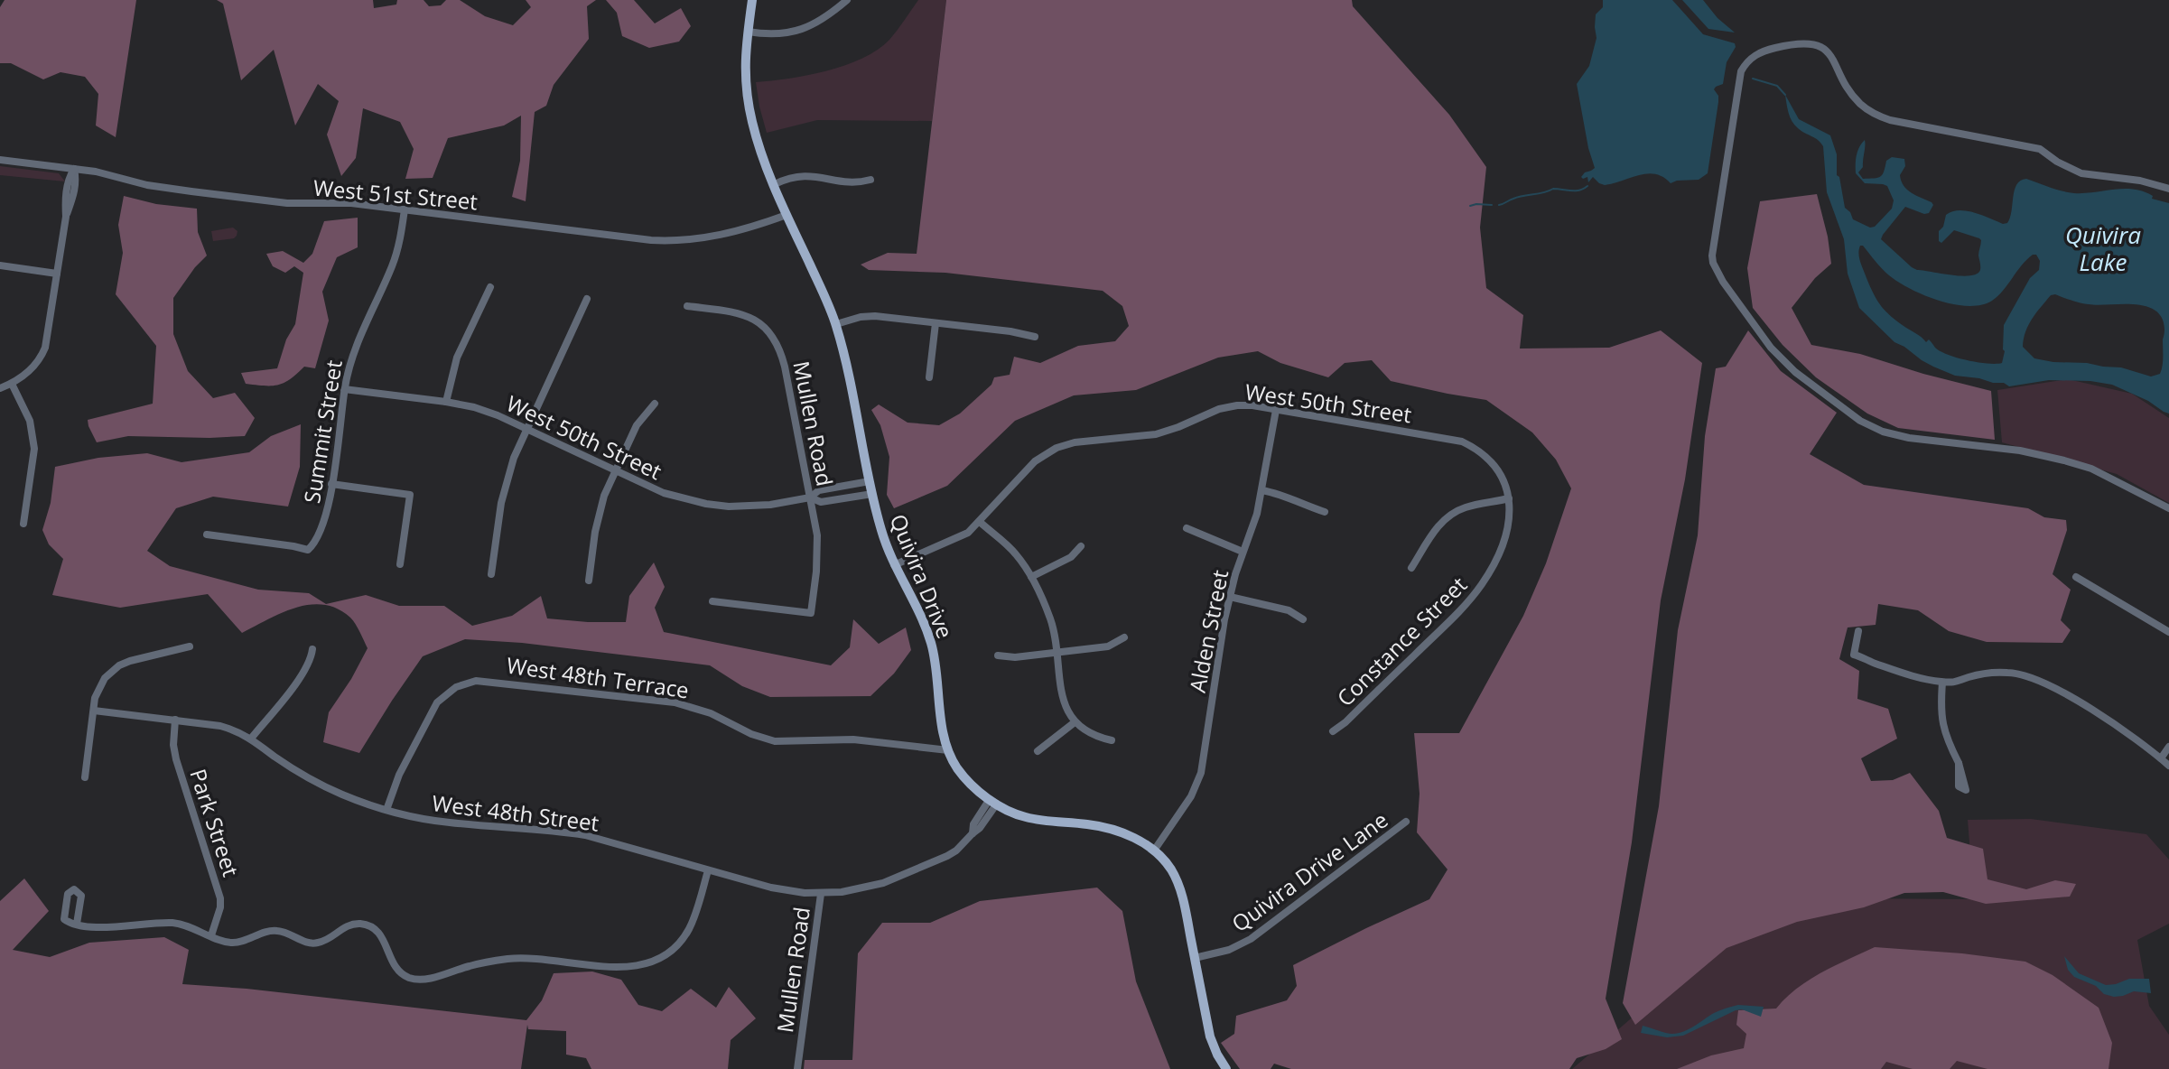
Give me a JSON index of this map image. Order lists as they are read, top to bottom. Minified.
{"streets":{"main road":["Quivira Drive"],"street":["West 51st Street","West 50th Street","Mullen Road","Summit Street","Alden Street","Constance Street","West 48th Terrace","West 48th Street","Park Street","Quivira Drive Lane"]},"crossings":[["West 51st Street","Summit Street"],["West 51st Street","Quivira Drive"],["West 50th Street","Mullen Road"],["West 50th Street","Summit Street"],["West 50th Street","Quivira Drive"],["West 50th Street","Alden Street"],["West 50th Street","Constance Street"],["Mullen Road","West 48th Street"],["Quivira Drive","Alden Street"],["Quivira Drive","West 48th Terrace"],["Quivira Drive","West 48th Street"],["Quivira Drive","Quivira Drive Lane"],["West 48th Terrace","West 48th Street"],["West 48th Street","Park Street"]],"water":["Quivira Lake"]}
